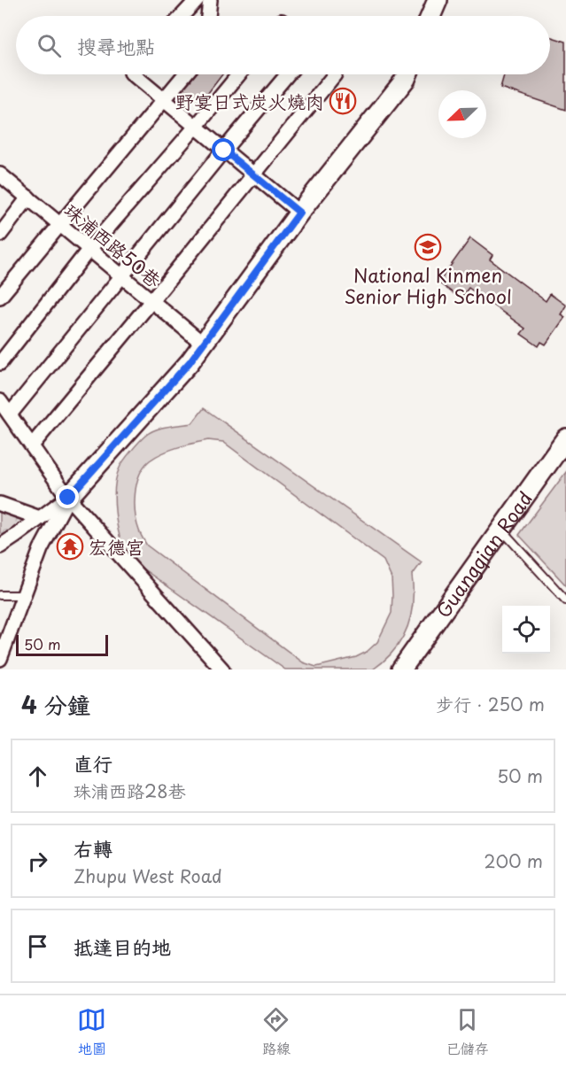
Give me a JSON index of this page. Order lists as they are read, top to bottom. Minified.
{"streets":{"street":["珠浦西路50巷","Guangqian Road"]},"places":{"restaurant":["野宴日式炭火燒肉"],"school or university":["National Kinmen Senior High School"],"temple":["宏德宮"]},"scale_bar":"50 m","north":"bottom left","page":{"search":"搜尋地點","scale":"50 m","heading":["4 分鐘","步行 · 250 m"],"list":[["直行","珠浦西路28巷","50 m"],["右轉","Zhupu West Road","200 m"],"抵達目的地"],"nav":["地圖","路線","已儲存"]}}
